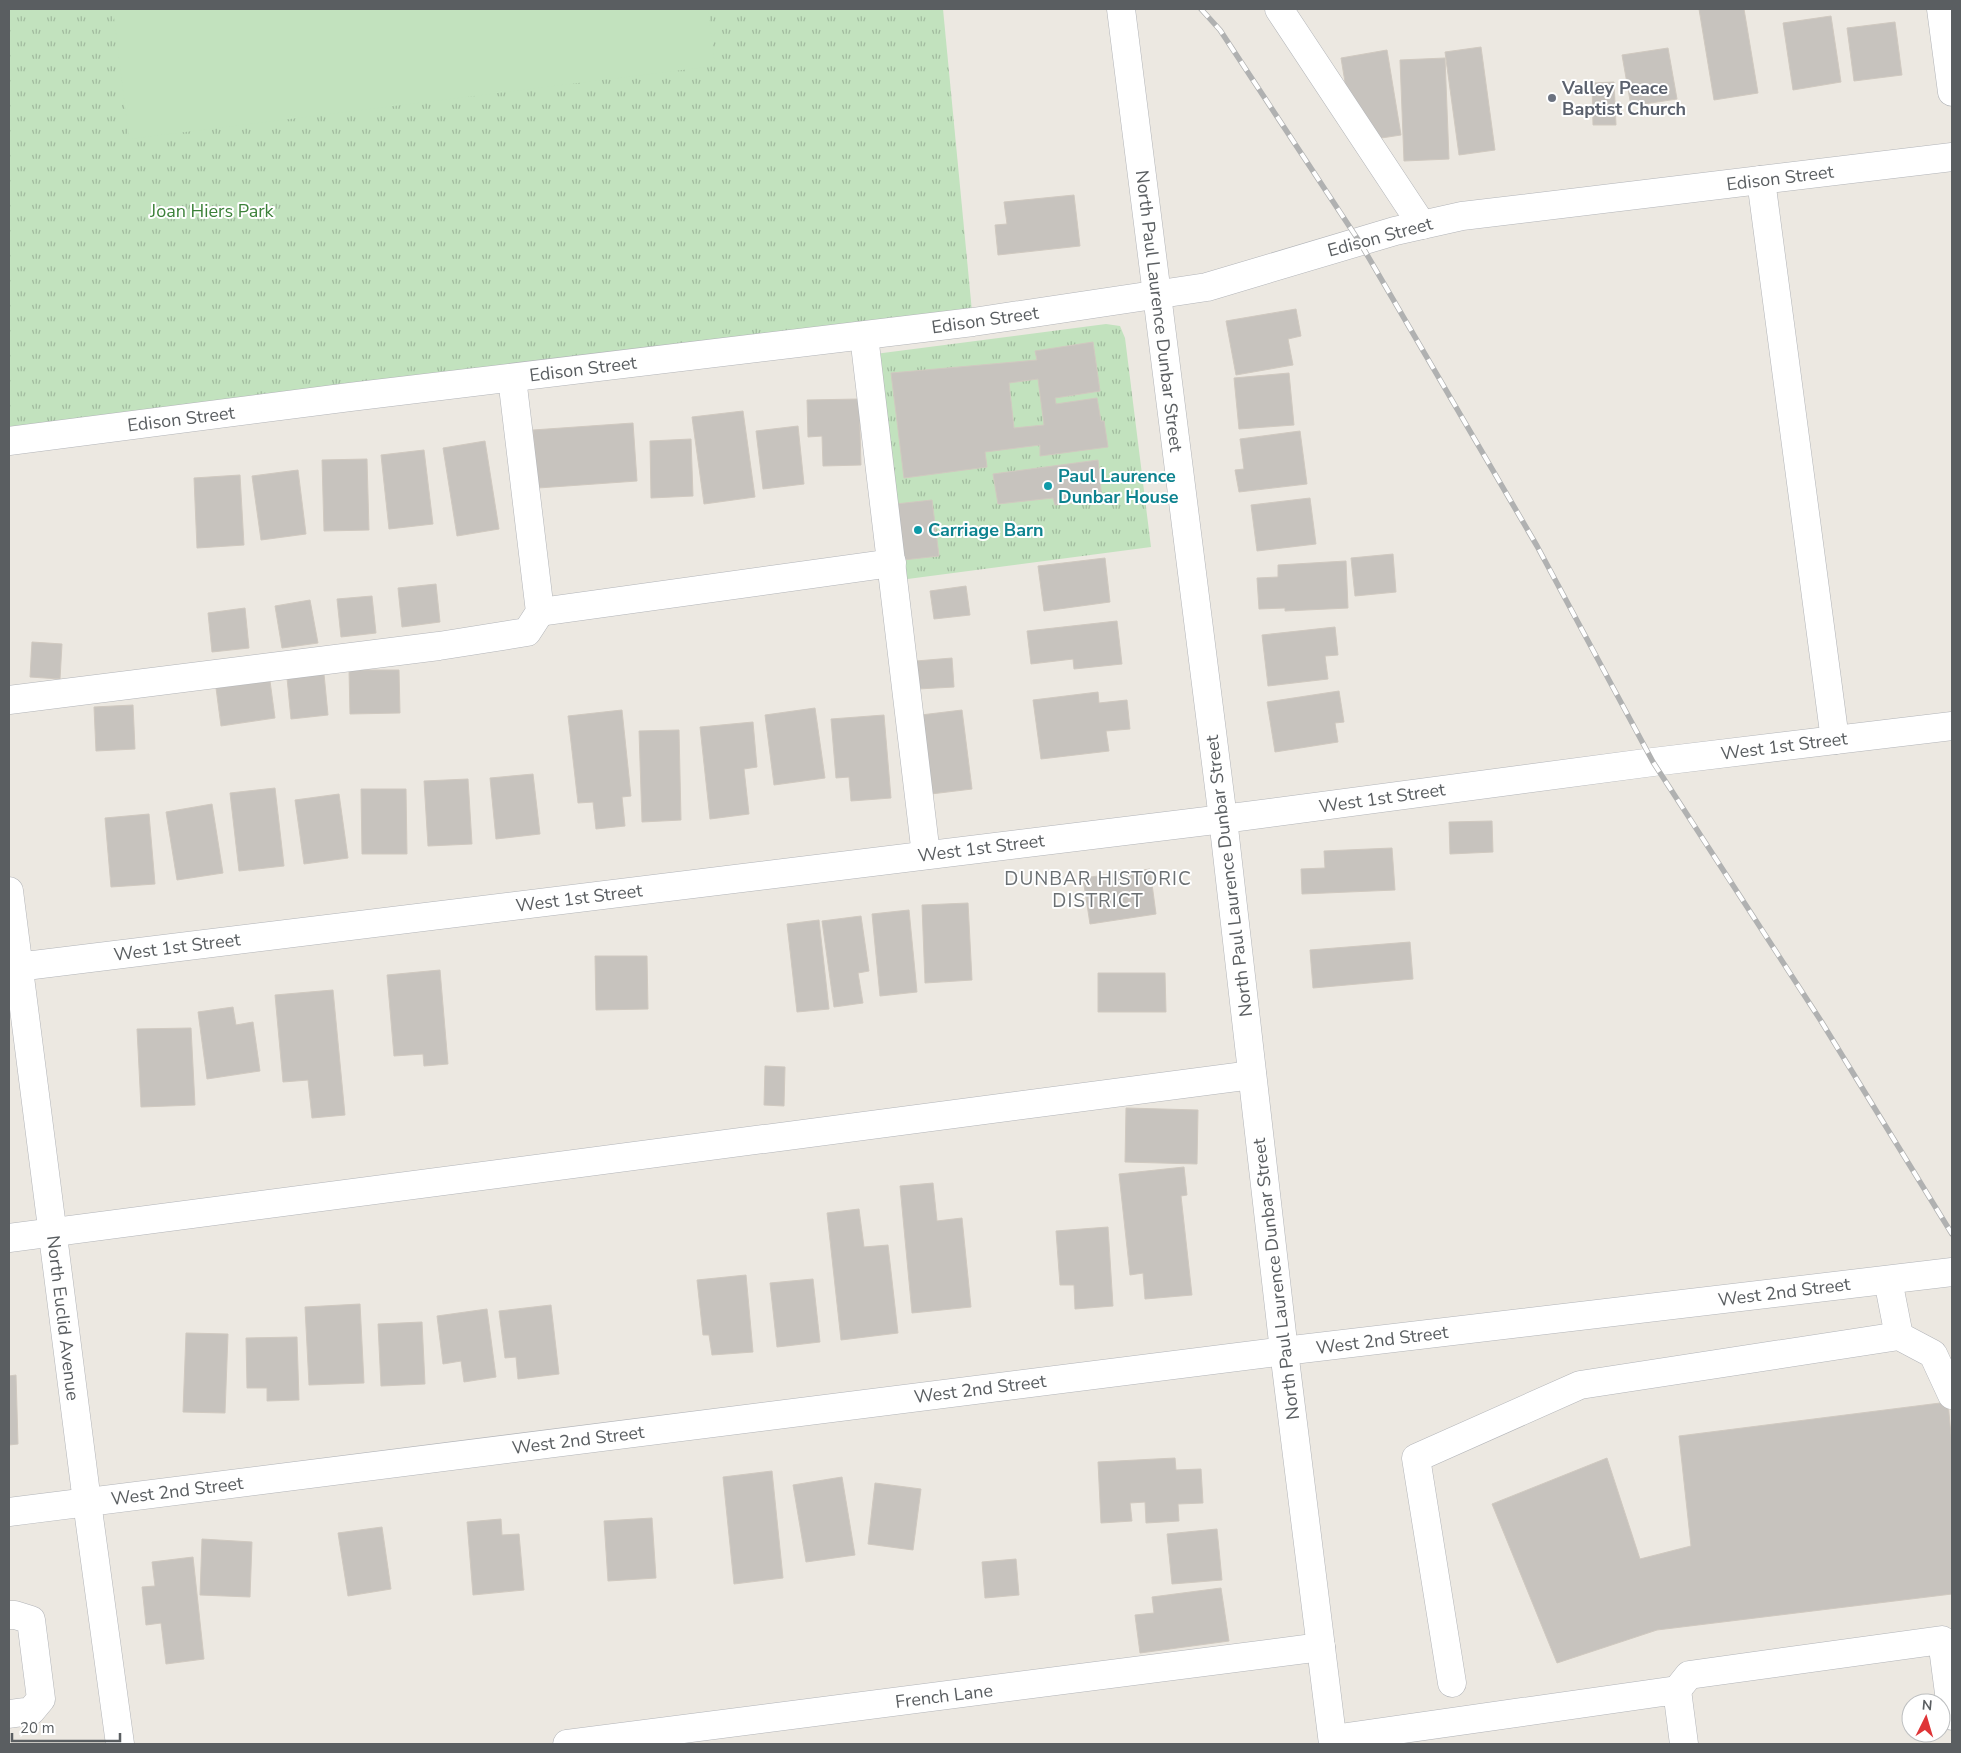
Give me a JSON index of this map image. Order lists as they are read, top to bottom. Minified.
{"streets":{"street":["Edison Street","North Paul Laurence Dunbar Street","West 1st Street","West 2nd Street","North Euclid Avenue","French Lane"]},"crossings":[["Edison Street","North Paul Laurence Dunbar Street"],["North Paul Laurence Dunbar Street","West 1st Street"],["North Paul Laurence Dunbar Street","West 2nd Street"],["North Paul Laurence Dunbar Street","French Lane"],["West 1st Street","North Euclid Avenue"],["West 2nd Street","North Euclid Avenue"]],"districts":["DUNBAR HISTORIC DISTRICT"],"parks":["Joan Hiers Park"],"places":["Valley Peace Baptist Church","Paul Laurence Dunbar House","Carriage Barn"],"scale_bar":"20 m","north":"top"}
